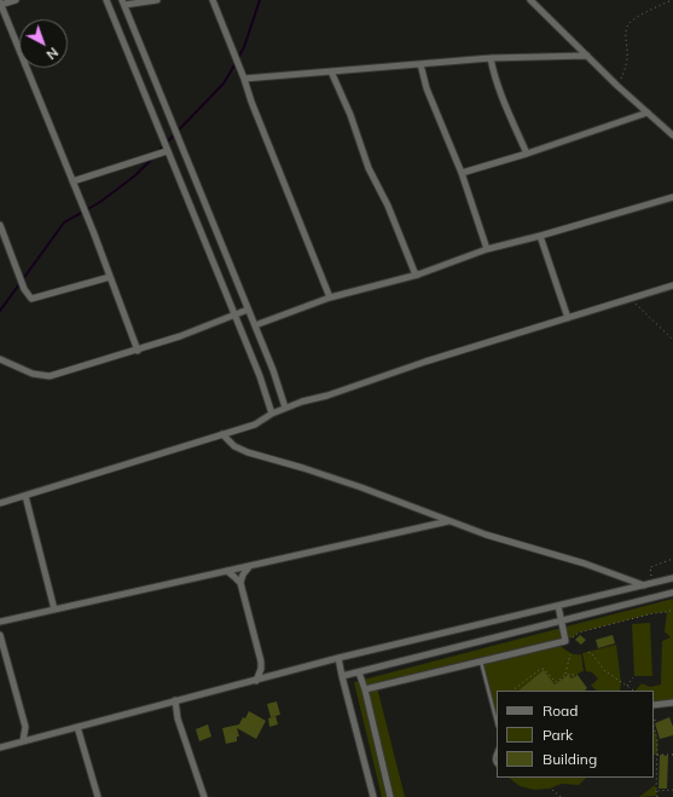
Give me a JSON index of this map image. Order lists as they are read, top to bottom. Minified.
{"legend":["Road","Park","Building"],"north":"bottom right"}
